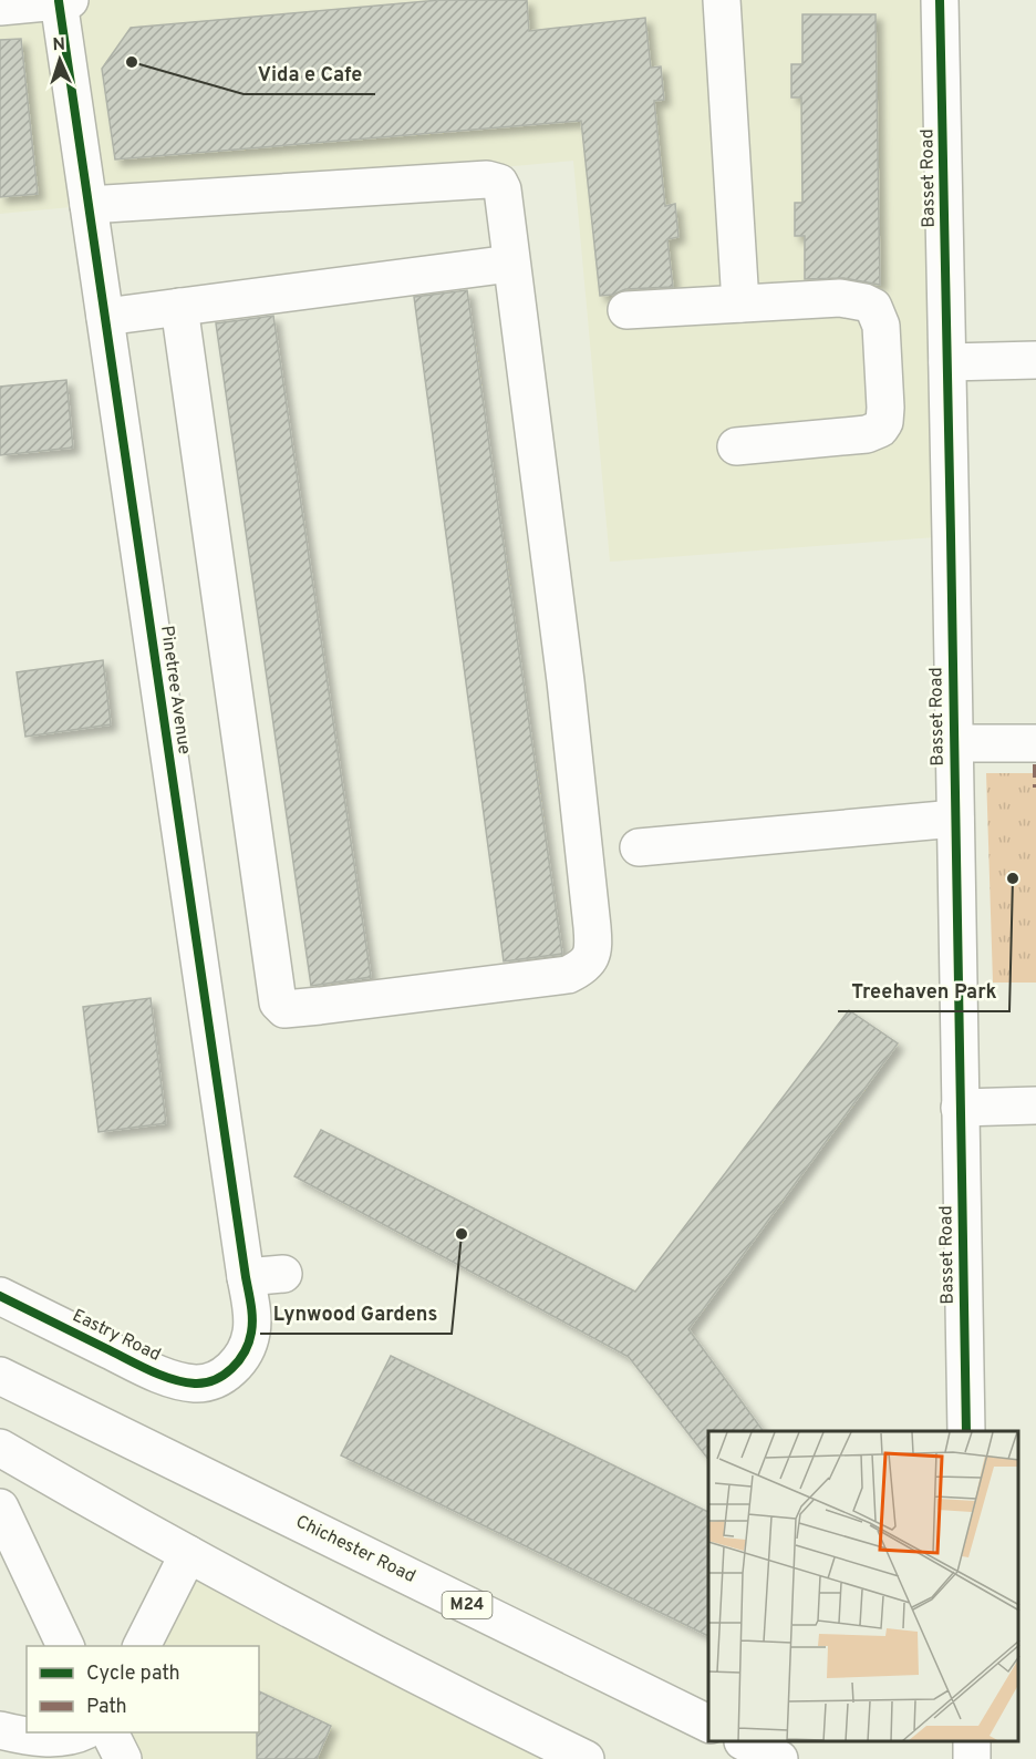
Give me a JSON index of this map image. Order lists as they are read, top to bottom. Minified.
{"streets":{"street":["Basset Road","Pinetree Avenue","Eastry Road","Chichester Road","M24"]},"crossings":[["Pinetree Avenue","Eastry Road"]],"places":["Vida e Cafe","Treehaven Park","Lynwood Gardens"],"legend":["Cycle path","Path"],"north":"top"}
